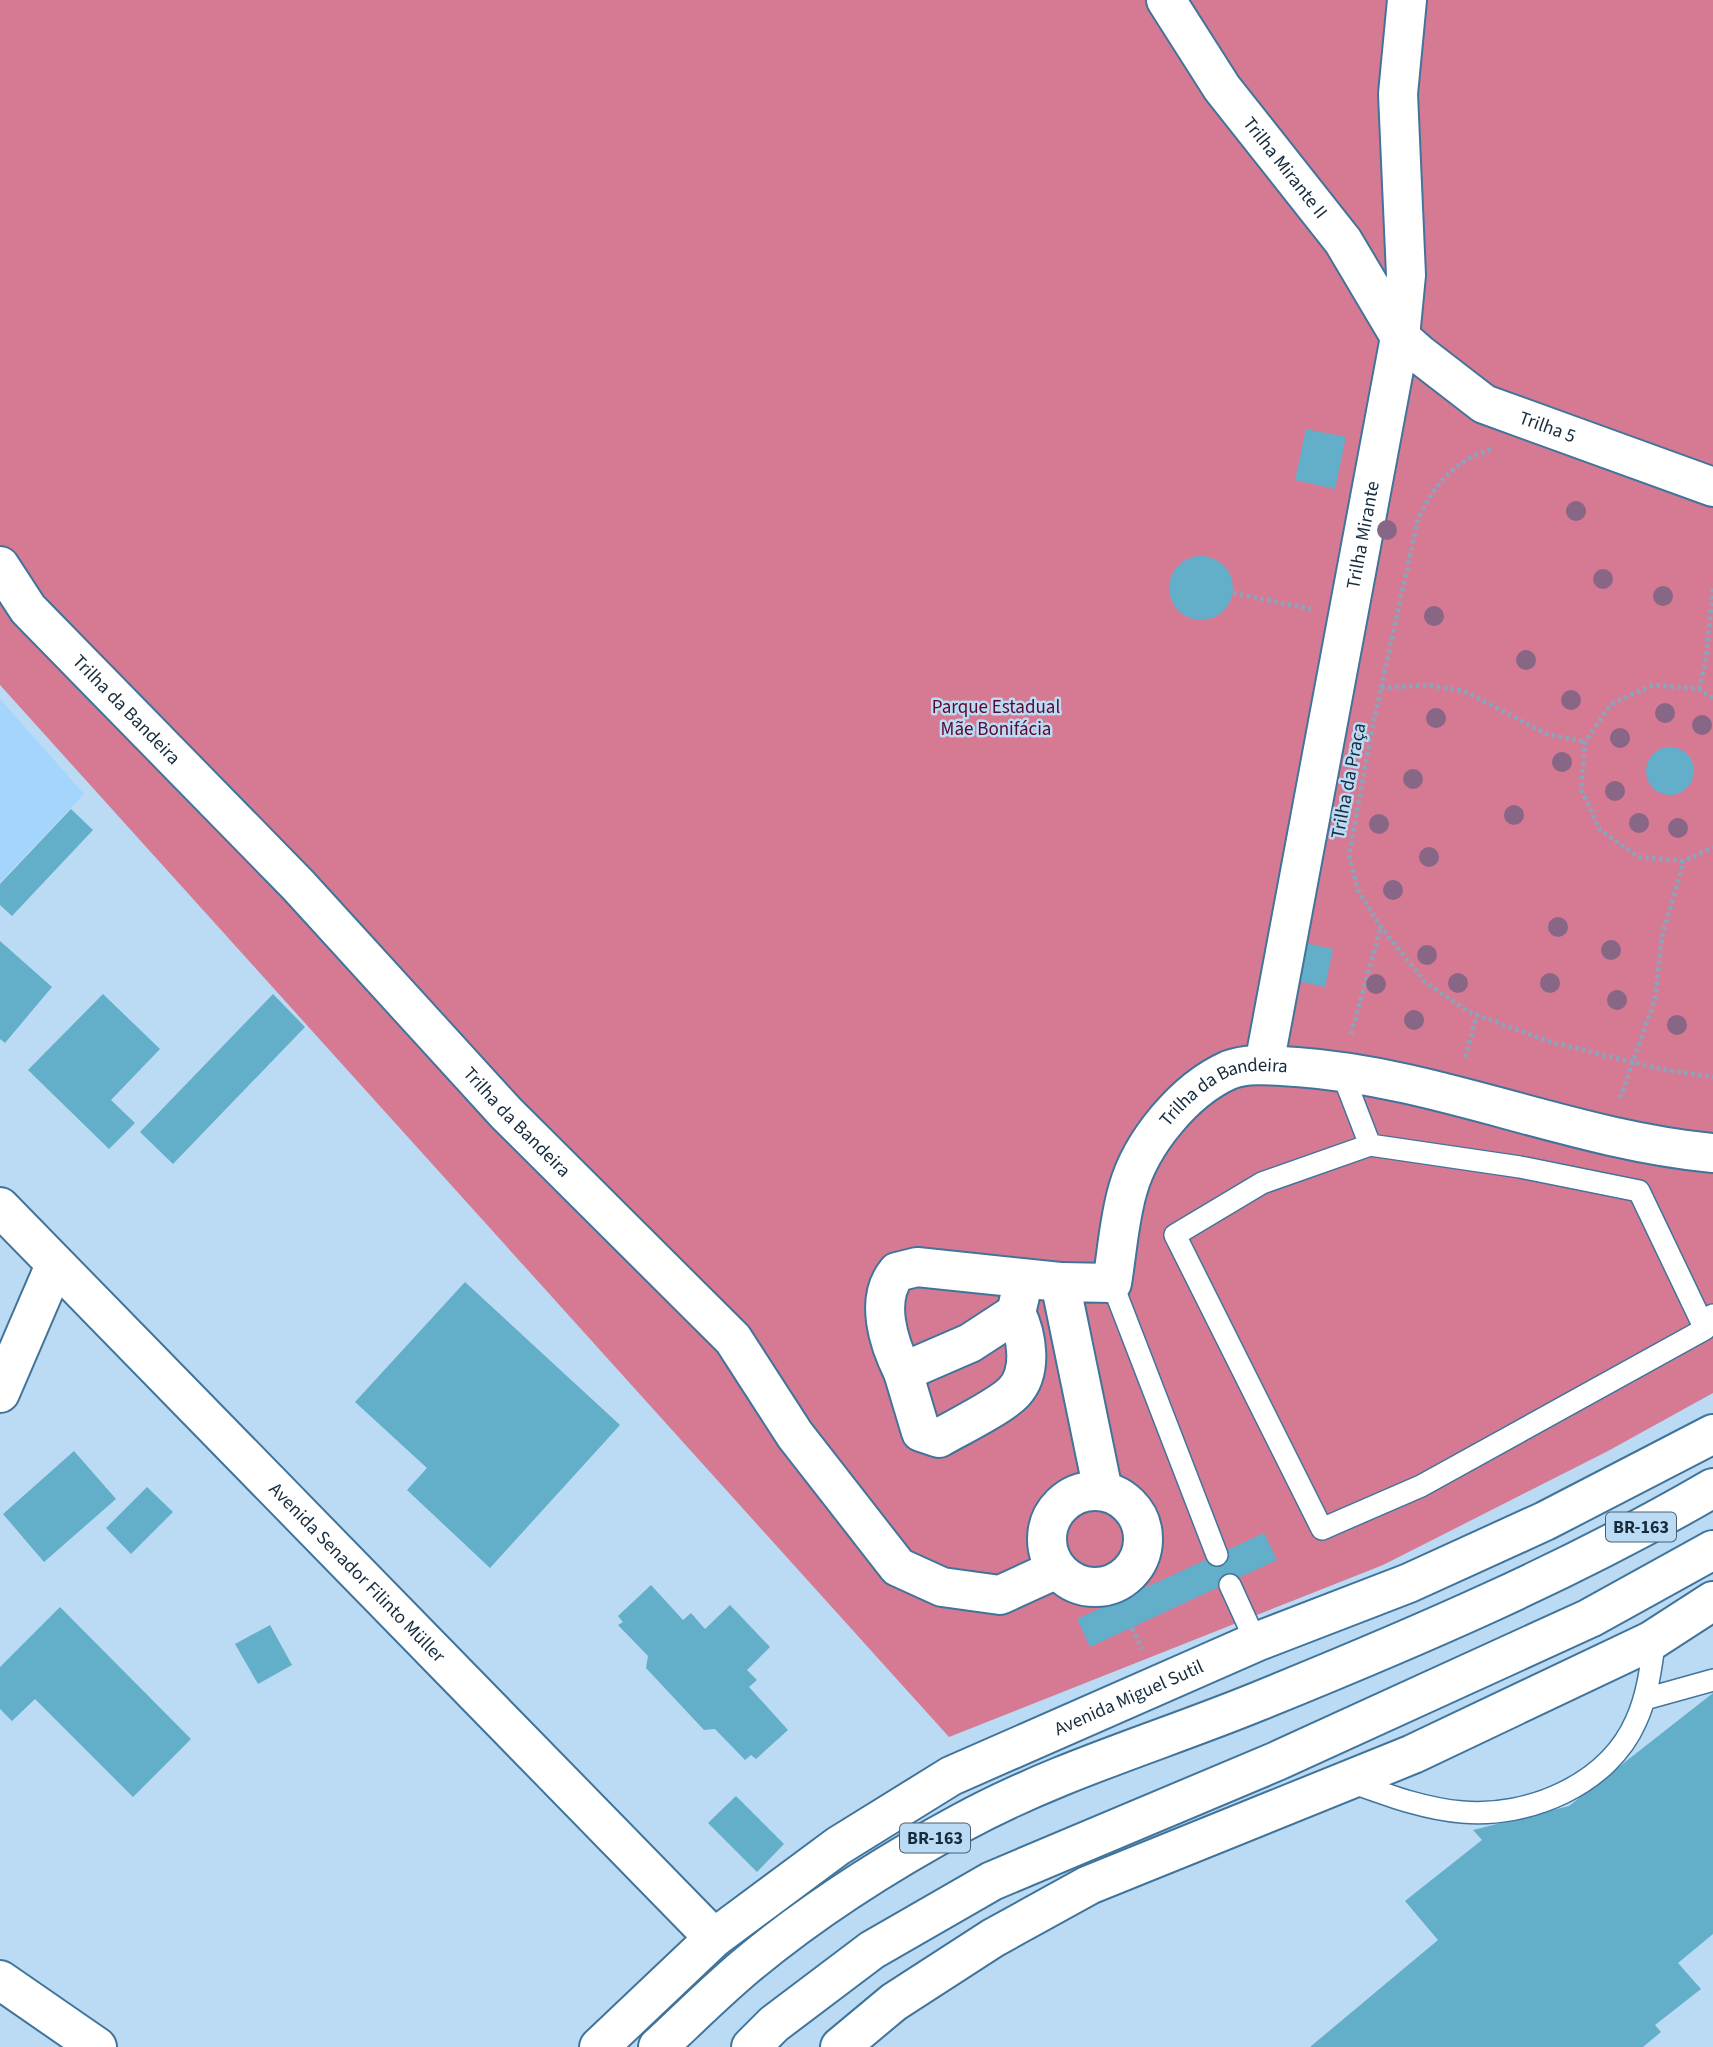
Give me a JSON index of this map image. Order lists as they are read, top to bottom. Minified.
{"streets":{"main road":["Trilha Mirante II","Trilha 5","Trilha Mirante","Trilha da Bandeira","BR-163","Avenida Senador Filinto Müller","Avenida Miguel Sutil"],"path":["Trilha da Praça"]},"crossings":[["Trilha Mirante II","Trilha 5"],["Trilha Mirante II","Trilha Mirante"],["Trilha 5","Trilha Mirante"],["Trilha Mirante","Trilha da Bandeira"],["Avenida Senador Filinto Müller","Avenida Miguel Sutil"]],"parks":["Parque Estadual Mãe Bonifácia"]}
